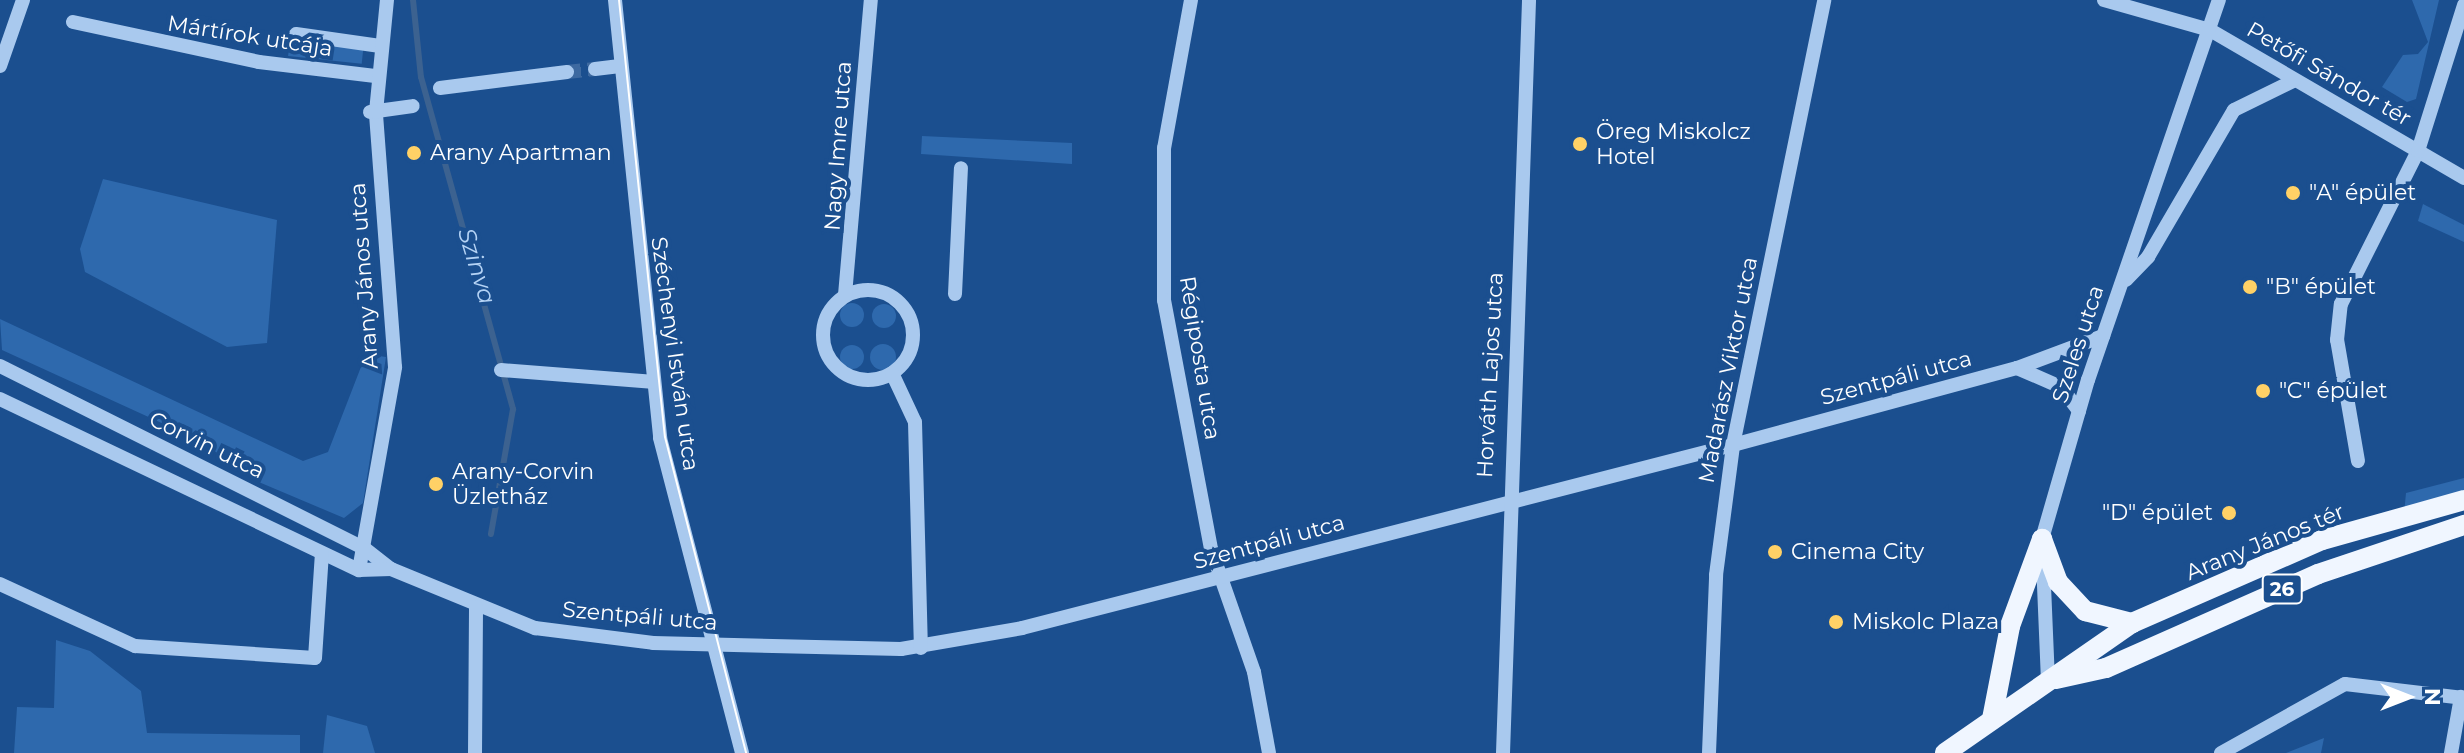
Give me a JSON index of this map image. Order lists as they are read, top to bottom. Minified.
{"streets":{"main road":["Arany János tér","26"],"street":["Mártírok utcája","Petőfi Sándor tér","Nagy Imre utca","Arany János utca","Szeles utca","Széchenyi István utca","Régiposta utca","Madarász Viktor utca","Horváth Lajos utca","Szentpáli utca","Corvin utca"]},"crossings":[["Mártírok utcája","Arany János utca"],["Petőfi Sándor tér","Szeles utca"],["Arany János utca","Corvin utca"],["Szeles utca","Szentpáli utca"],["Szeles utca","26"],["Széchenyi István utca","Szentpáli utca"],["Régiposta utca","Szentpáli utca"],["Madarász Viktor utca","Szentpáli utca"],["Horváth Lajos utca","Szentpáli utca"],["Szentpáli utca","Corvin utca"],["Arany János tér","26"]],"water":["Szinva"],"places":["Öreg Miskolcz Hotel","Arany Apartman","\"A\" épület","\"B\" épület","\"C\" épület","Arany-Corvin Üzletház","\"D\" épület","Cinema City","Miskolc Plaza"],"north":"right"}
